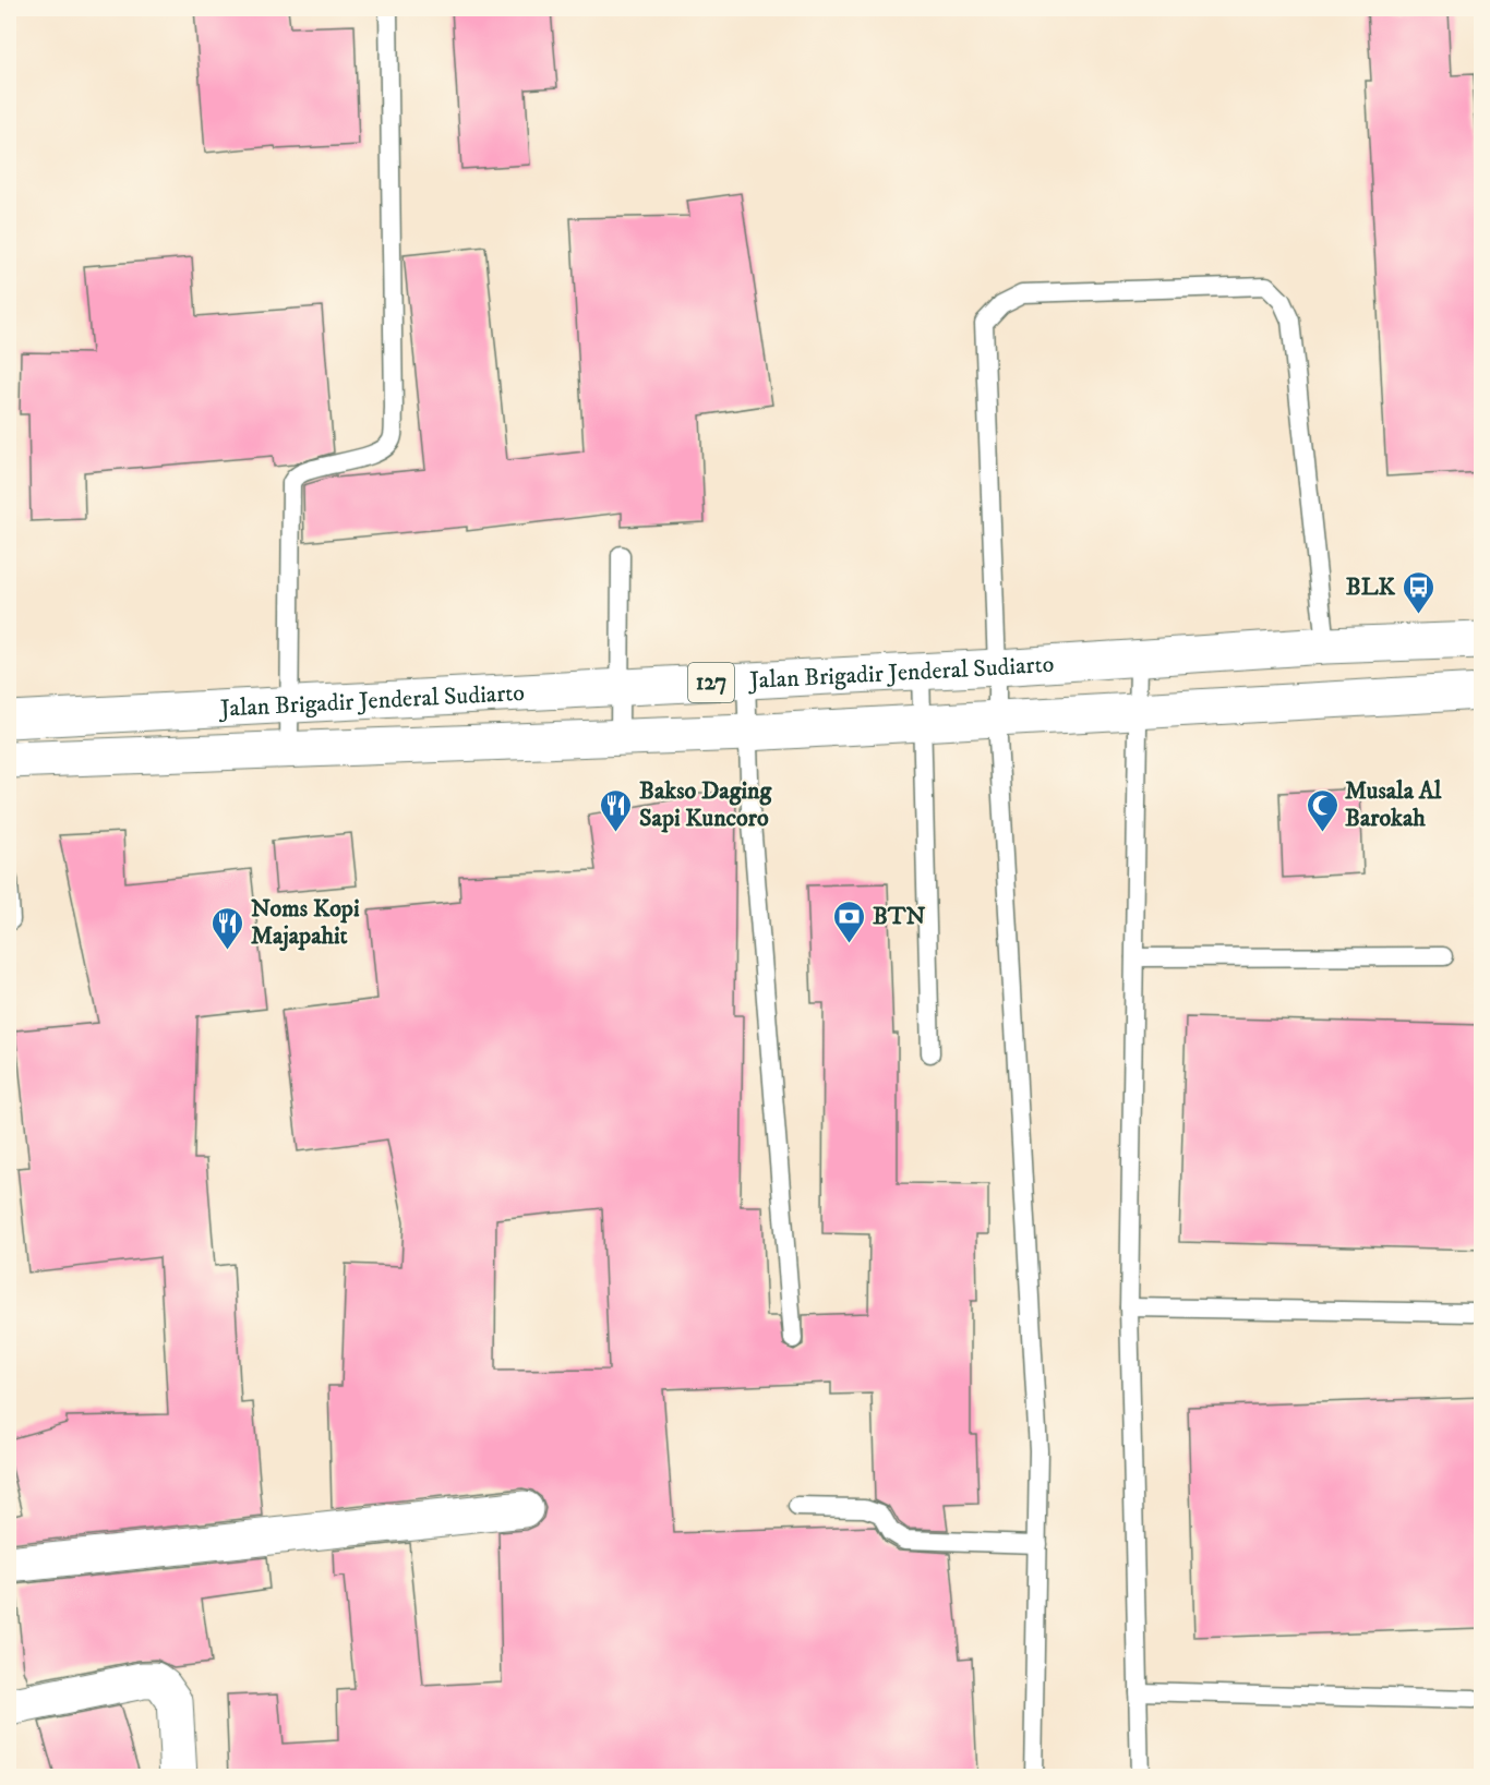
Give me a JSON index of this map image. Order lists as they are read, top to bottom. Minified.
{"streets":{"main road":["Jalan Brigadir Jenderal Sudiarto","127"]},"places":{"bus stop":["BLK"],"restaurant":["Bakso Daging Sapi Kuncoro","Noms Kopi Majapahit"],"mosque":["Musala Al Barokah"],"bank":["BTN"]}}
